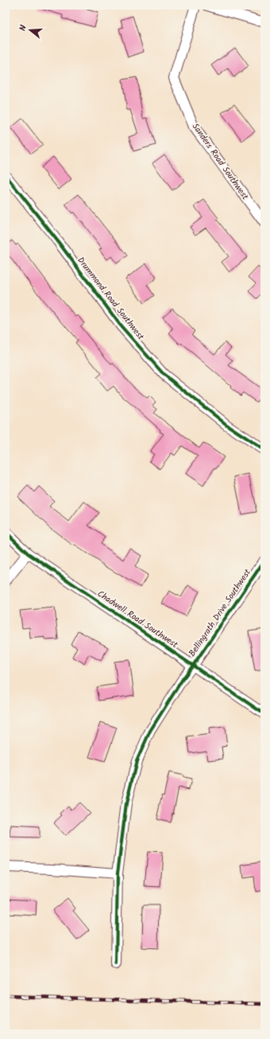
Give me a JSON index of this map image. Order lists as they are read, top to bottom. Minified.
{"streets":{"street":["Sanders Road Southwest","Drummond Road Southwest","Bellingrath Drive Southwest","Chadwell Road Southwest"]},"crossings":[["Bellingrath Drive Southwest","Chadwell Road Southwest"]],"north":"left"}
